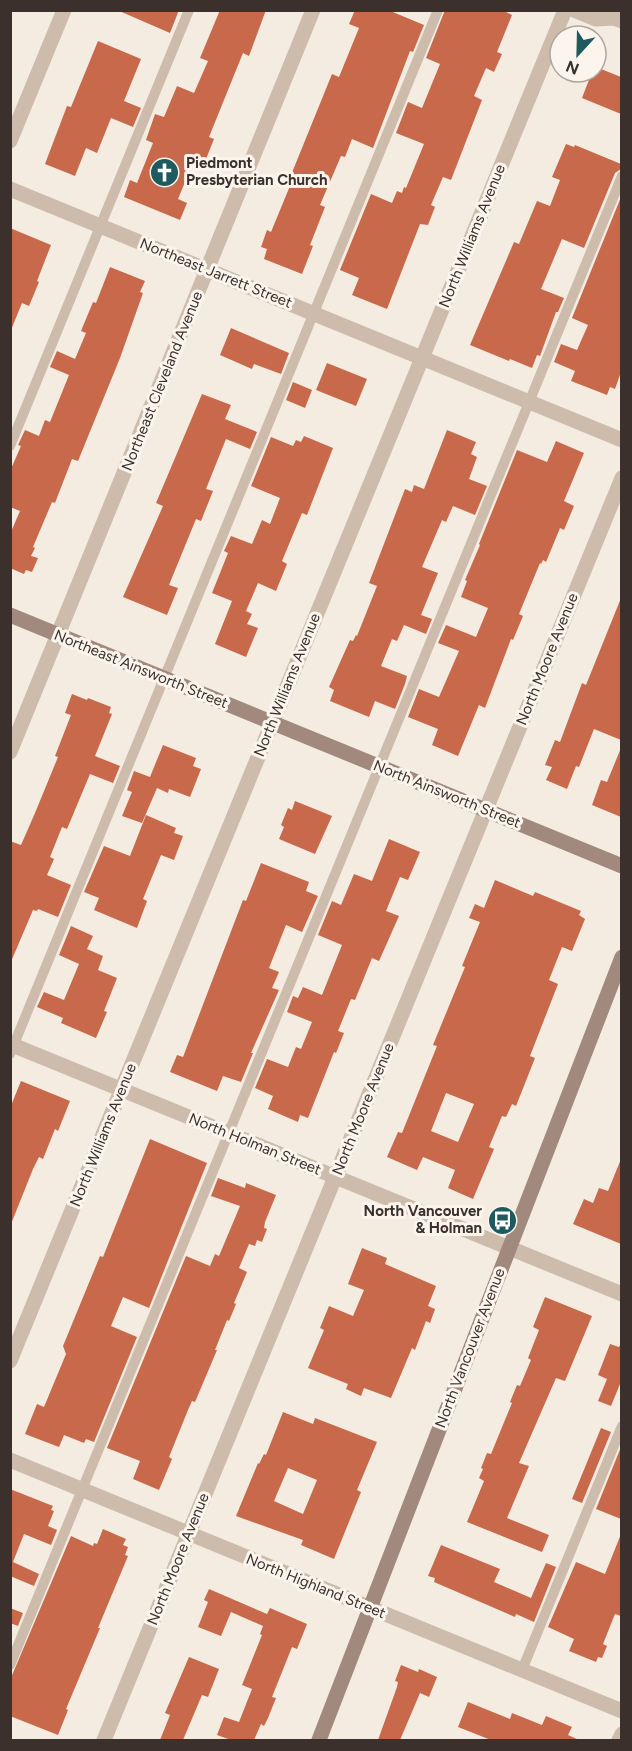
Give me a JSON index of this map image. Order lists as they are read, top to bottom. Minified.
{"streets":{"street":["North Williams Avenue","Northeast Jarrett Street","Northeast Cleveland Avenue","North Moore Avenue","Northeast Ainsworth Street","North Ainsworth Street","North Holman Street","North Vancouver Avenue","North Highland Street"]},"crossings":[["North Williams Avenue","Northeast Jarrett Street"],["North Williams Avenue","Northeast Ainsworth Street"],["North Williams Avenue","North Ainsworth Street"],["North Williams Avenue","North Holman Street"],["Northeast Jarrett Street","Northeast Cleveland Avenue"],["Northeast Cleveland Avenue","Northeast Ainsworth Street"],["North Moore Avenue","North Ainsworth Street"],["North Moore Avenue","North Holman Street"],["North Moore Avenue","North Highland Street"],["Northeast Ainsworth Street","North Ainsworth Street"],["North Holman Street","North Vancouver Avenue"],["North Vancouver Avenue","North Highland Street"]],"places":{"church":["Piedmont Presbyterian Church"],"bus stop":["North Vancouver & Holman"]},"north":"bottom"}
